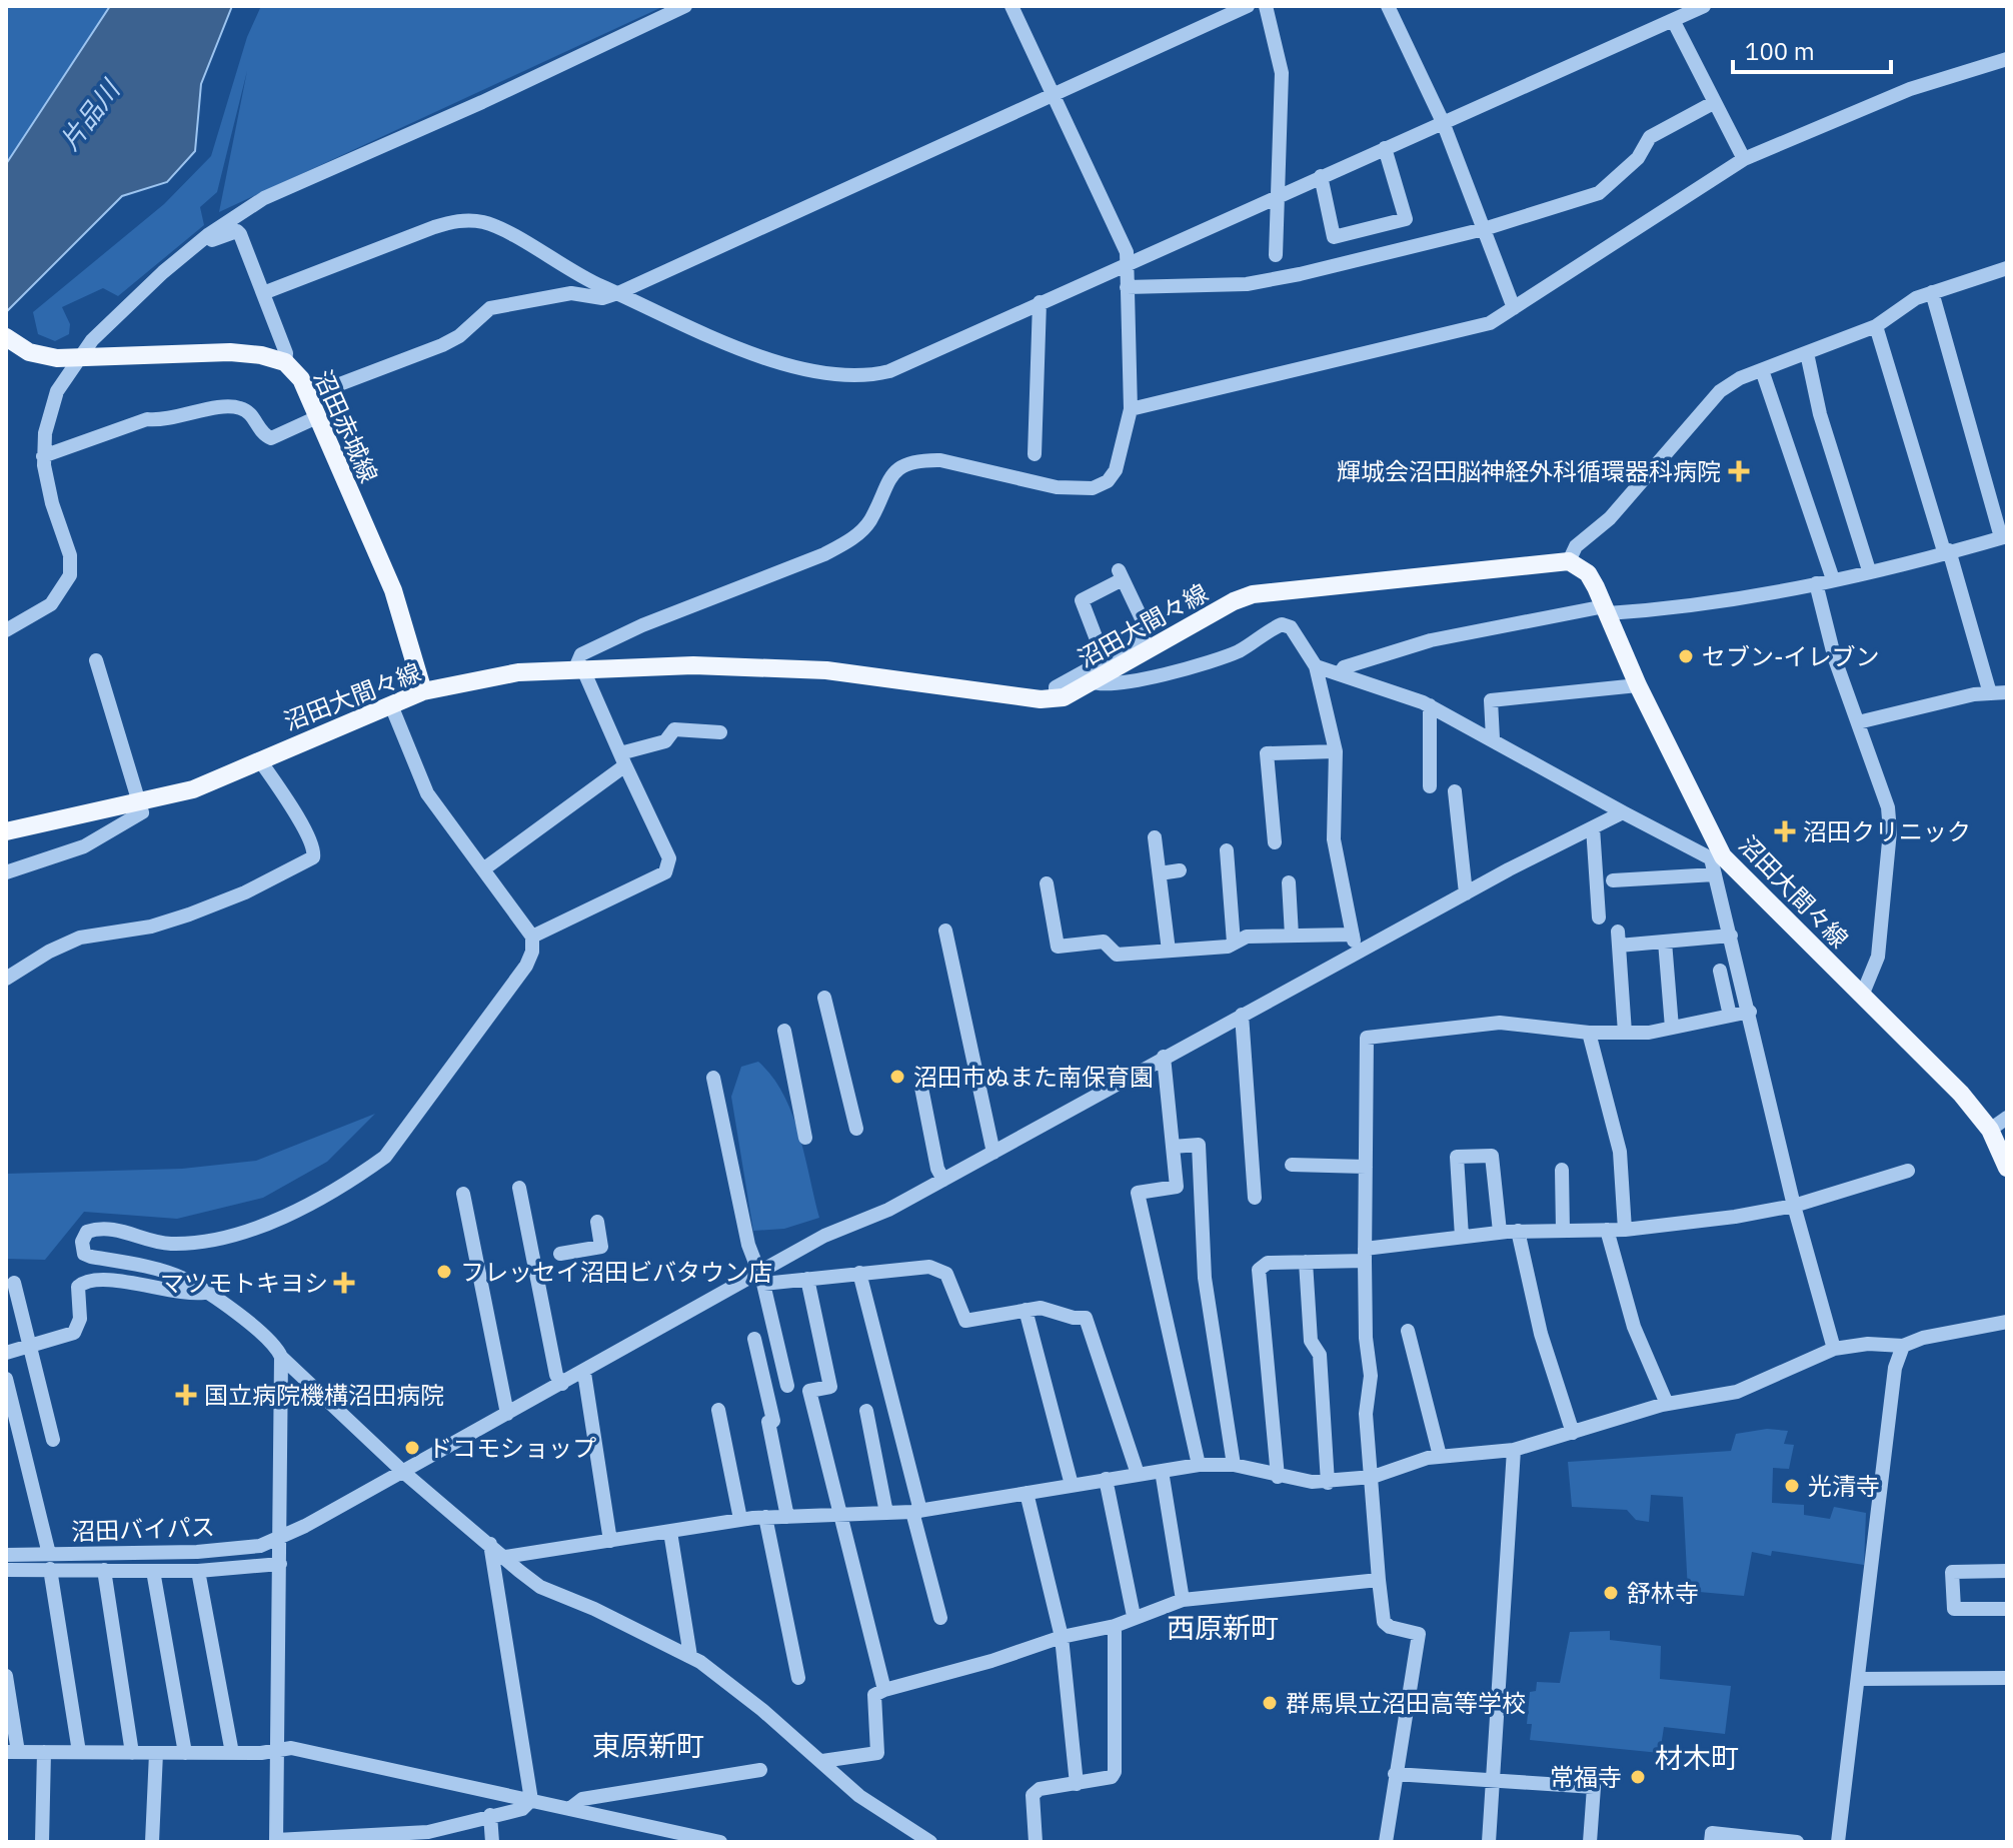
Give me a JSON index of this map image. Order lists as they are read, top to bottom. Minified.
{"streets":{"main road":["沼田赤城線","沼田大間々線"],"street":["沼田バイパス"]},"crossings":[["沼田赤城線","沼田大間々線"]],"districts":["西原新町","東原新町","材木町"],"water":["片品川"],"places":{"health":["輝城会沼田脳神経外科循環器科病院","沼田クリニック","マツモトキヨシ","国立病院機構沼田病院"],"other":["セブン-イレブン","沼田市ぬまた南保育園","フレッセイ沼田ビバタウン店","ドコモショップ","光清寺","舒林寺","群馬県立沼田高等学校","常福寺"]},"scale_bar":"100 m"}
